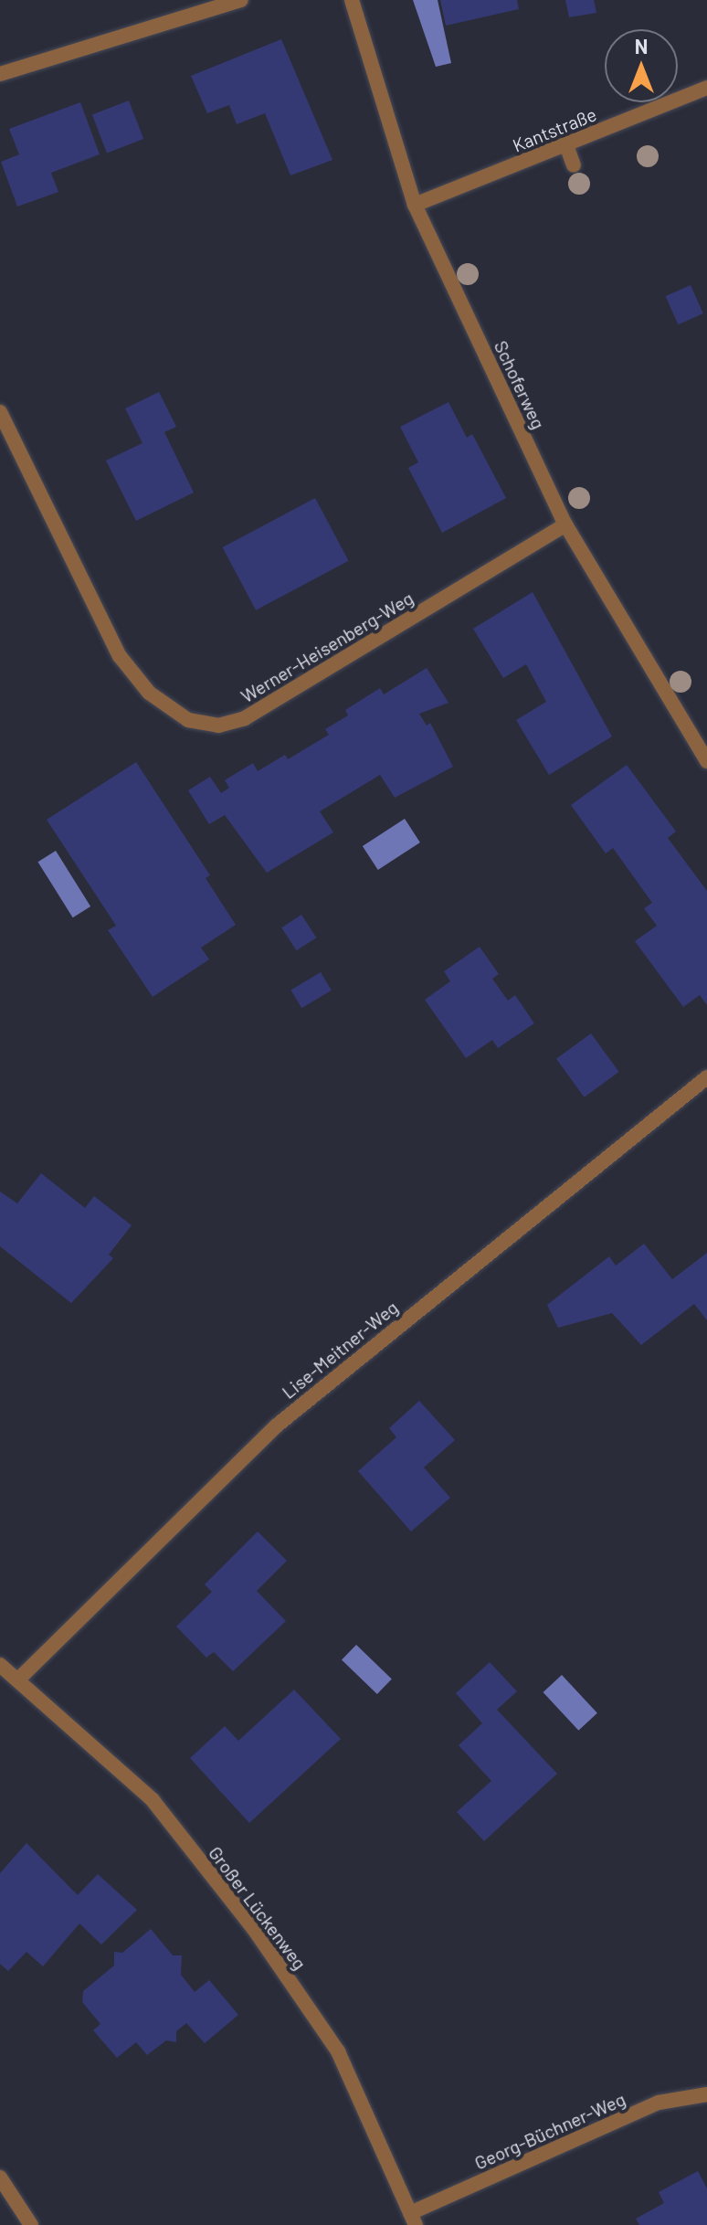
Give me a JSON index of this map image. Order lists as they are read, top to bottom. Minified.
{"streets":{"street":["Kantstraße","Schoferweg","Werner-Heisenberg-Weg","Lise-Meitner-Weg","Großer Lückenweg","Georg-Büchner-Weg"]},"crossings":[["Kantstraße","Schoferweg"],["Schoferweg","Werner-Heisenberg-Weg"],["Lise-Meitner-Weg","Großer Lückenweg"],["Großer Lückenweg","Georg-Büchner-Weg"]],"north":"top"}
